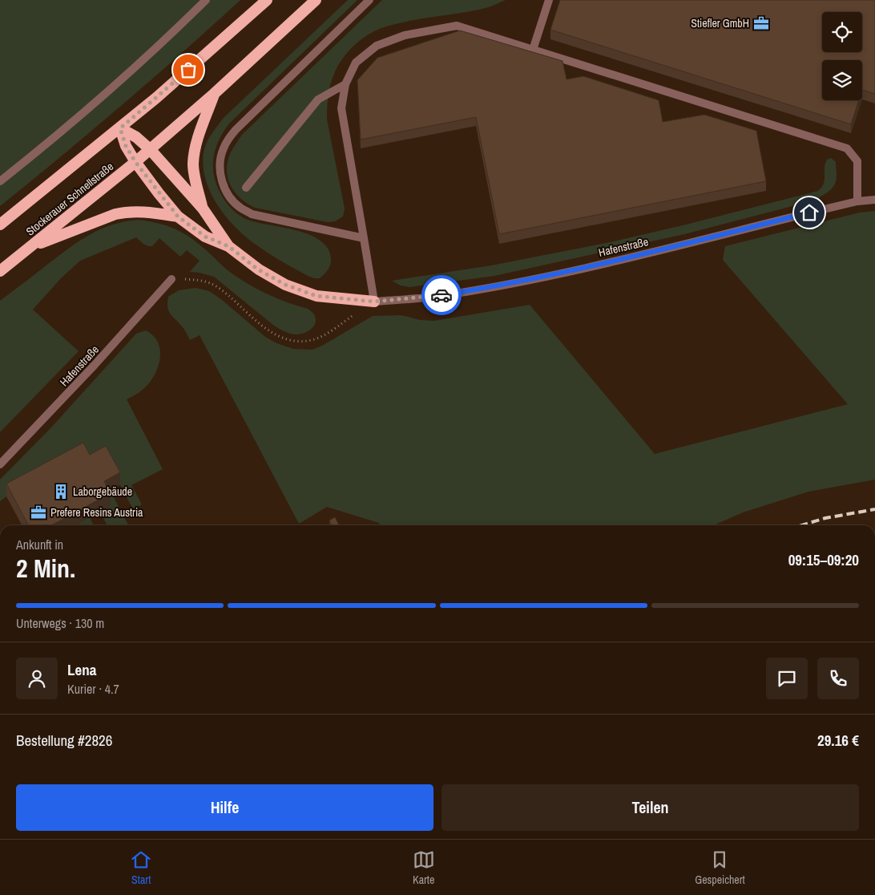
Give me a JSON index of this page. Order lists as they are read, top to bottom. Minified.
{"streets":{"highway":["Stockerauer Schnellstraße"],"street":["Hafenstraße"]},"places":{"office":["Stiefler GmbH","Prefere Resins Austria"],"building":["Laborgebäude"]},"page":{"heading":["2 Min.","Ankunft in","09:15–09:20"],"panel":["Lena","Kurier · 4.7","Bestellung #2826","29.16 €"],"bar":"Unterwegs · 130 m","buttons":["Hilfe","Teilen"],"tabs":["Start","Karte","Gespeichert"]}}
